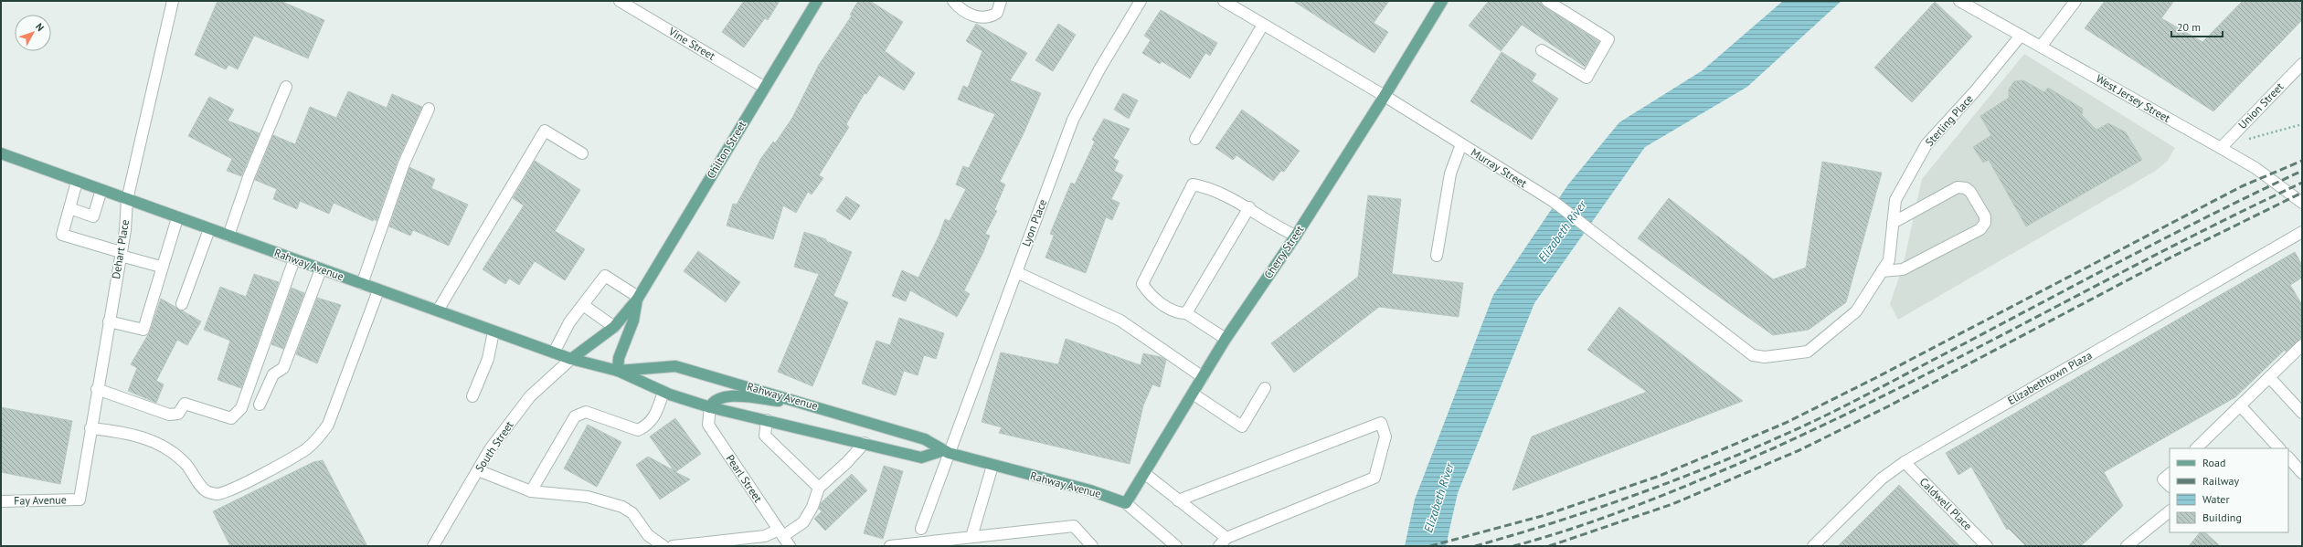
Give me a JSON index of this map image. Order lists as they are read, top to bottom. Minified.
{"streets":{"main road":["Chilton Street","Cherry Street","Rahway Avenue"],"street":["Vine Street","West Jersey Street","Union Street","Sterling Place","Murray Street","Lyon Place","Dehart Place","Elizabethtown Plaza","South Street","Pearl Street","Fay Avenue","Caldwell Place"]},"crossings":[["Vine Street","Chilton Street"],["West Jersey Street","Union Street"],["West Jersey Street","Sterling Place"],["Sterling Place","Murray Street"],["Chilton Street","Rahway Avenue"],["Chilton Street","South Street"],["Murray Street","Cherry Street"],["Lyon Place","Rahway Avenue"],["Dehart Place","Rahway Avenue"],["Dehart Place","Fay Avenue"],["Cherry Street","Rahway Avenue"],["Rahway Avenue","South Street"],["Rahway Avenue","Pearl Street"],["Elizabethtown Plaza","Caldwell Place"]],"water":["Elizabeth River"],"legend":["Road","Railway","Water","Building"],"scale_bar":"20 m","north":"top right"}
